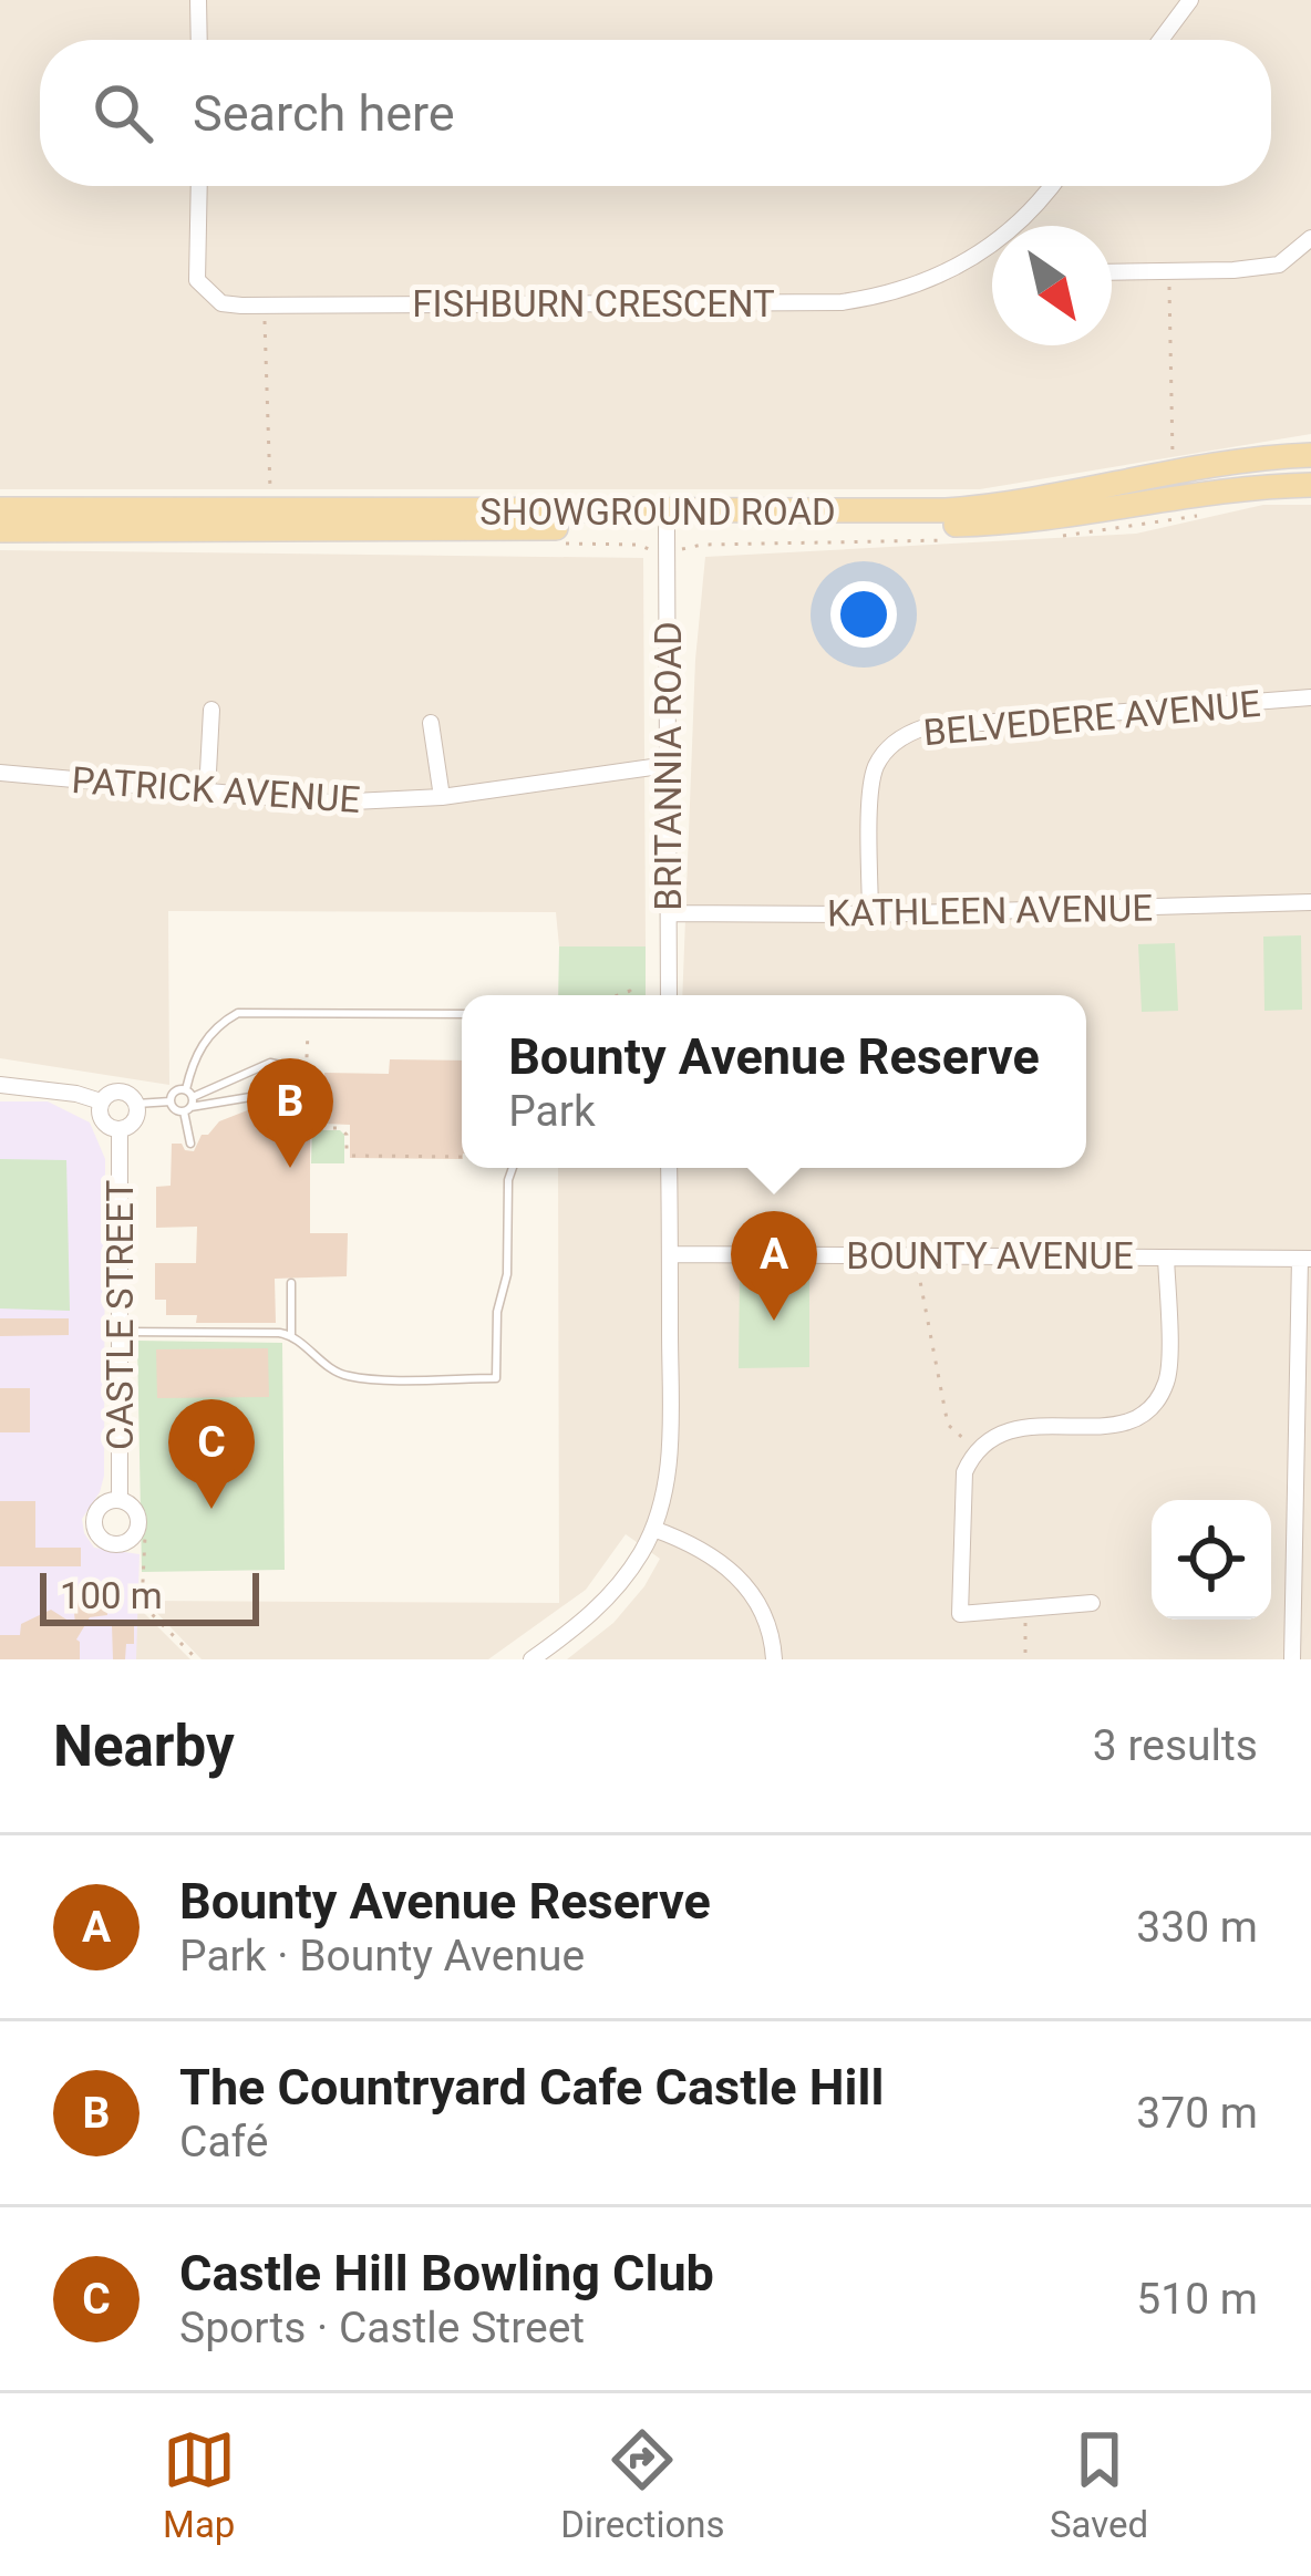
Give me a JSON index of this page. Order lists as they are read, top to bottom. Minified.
{"streets":{"main road":["SHOWGROUND ROAD"],"street":["FISHBURN CRESCENT","BELVEDERE AVENUE","BRITANNIA ROAD","PATRICK AVENUE","KATHLEEN AVENUE","BOUNTY AVENUE","CASTLE STREET"]},"crossings":[["SHOWGROUND ROAD","BRITANNIA ROAD"],["BELVEDERE AVENUE","KATHLEEN AVENUE"],["BRITANNIA ROAD","PATRICK AVENUE"],["BRITANNIA ROAD","KATHLEEN AVENUE"]],"scale_bar":"100 m","north":"bottom right","page":{"search":"Search here","popup":["Bounty Avenue Reserve","Park"],"pins":["B","A","C"],"scale":"100 m","heading":["Nearby","3 results"],"list":[{"mark":"A","name":"Bounty Avenue Reserve","note":"Park · Bounty Avenue","value":"330 m"},{"mark":"B","name":"The Countryard Cafe Castle Hill","note":"Café","value":"370 m"},{"mark":"C","name":"Castle Hill Bowling Club","note":"Sports · Castle Street","value":"510 m"}],"nav":["Map","Directions","Saved"]}}
